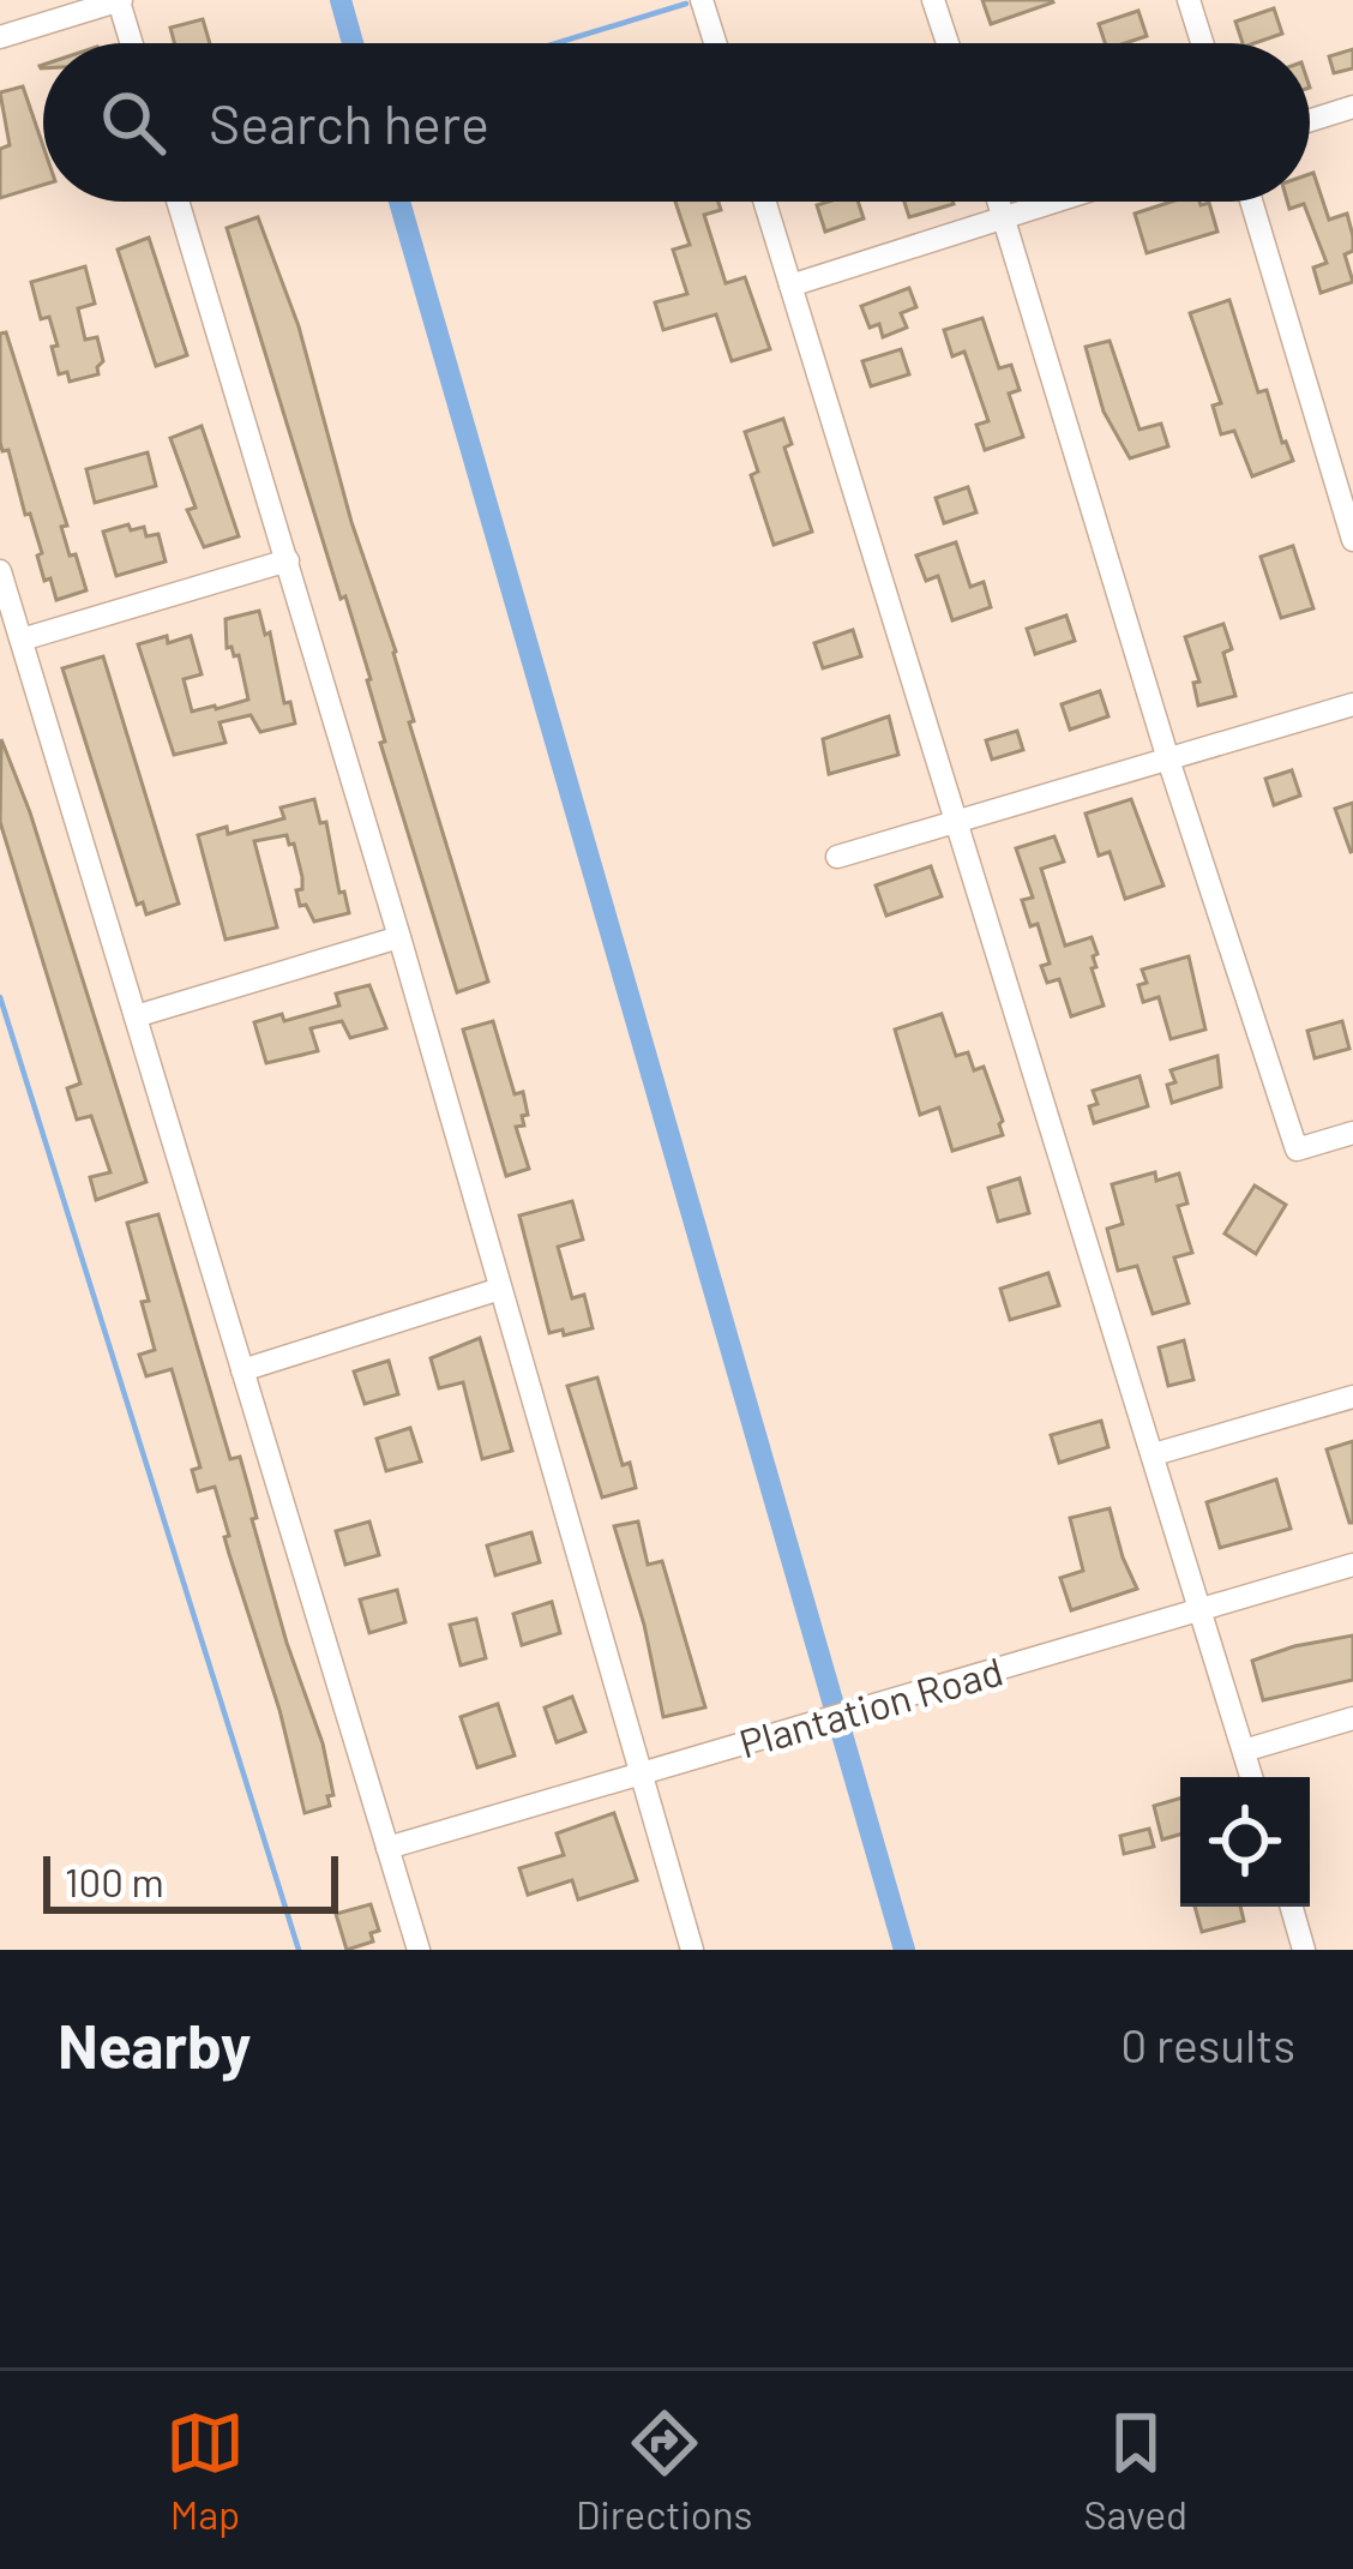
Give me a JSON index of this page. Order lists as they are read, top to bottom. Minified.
{"streets":{"street":["Plantation Road"]},"scale_bar":"100 m","page":{"search":"Search here","scale":"100 m","heading":["Nearby","0 results"],"nav":["Map","Directions","Saved"]}}
